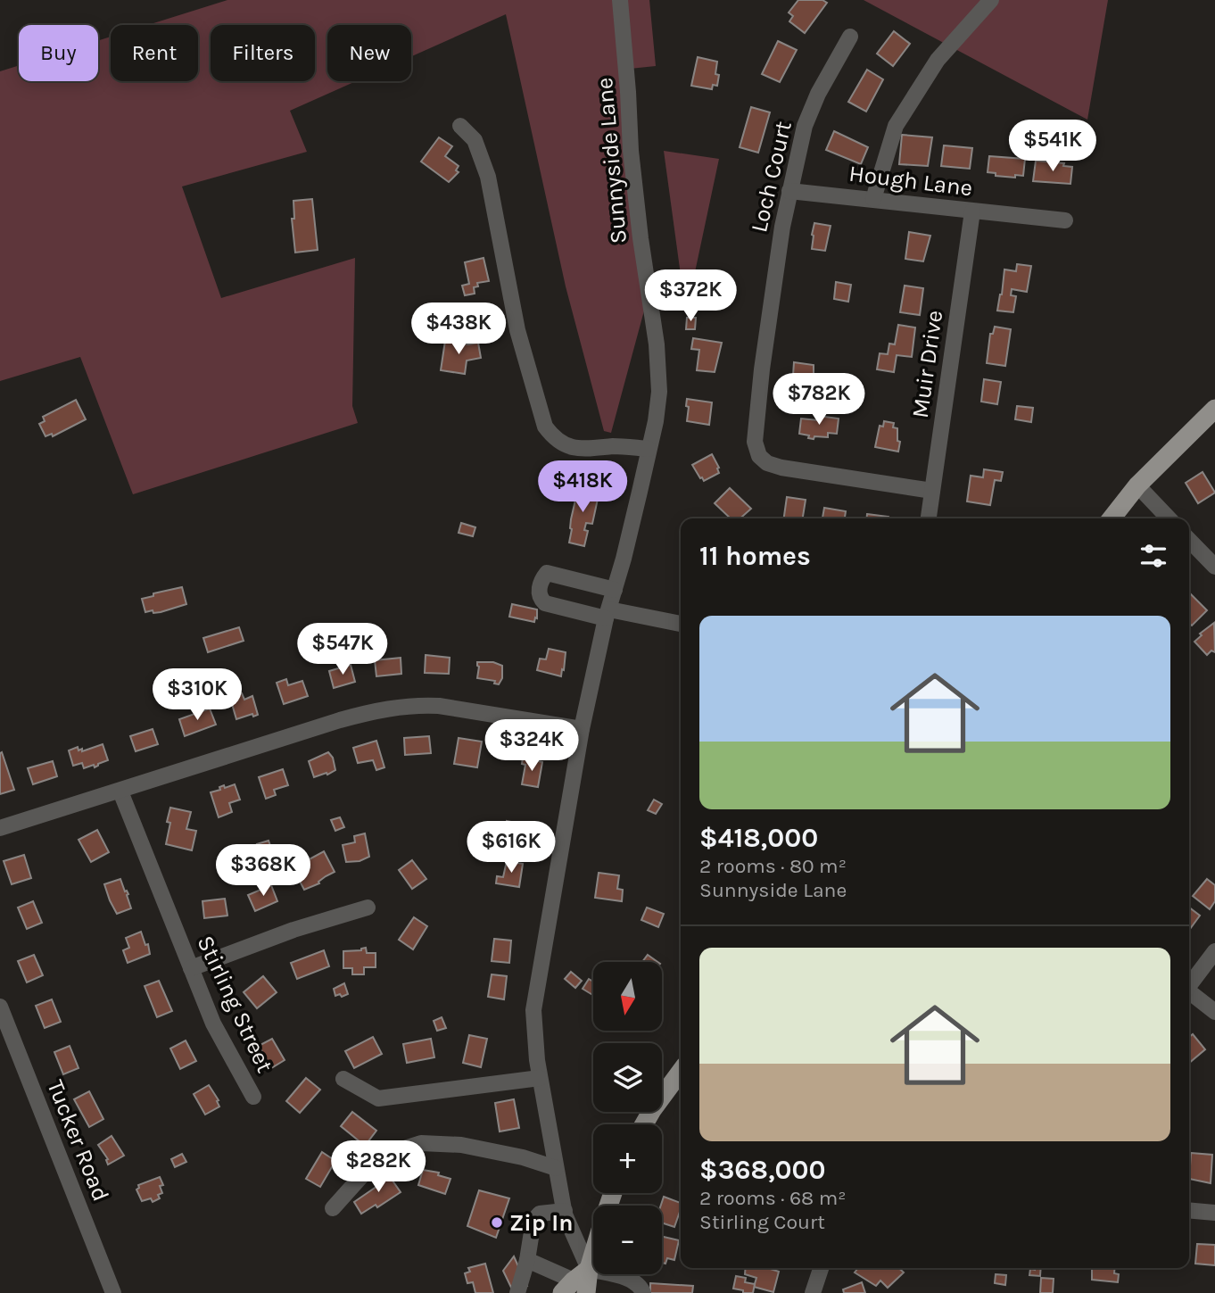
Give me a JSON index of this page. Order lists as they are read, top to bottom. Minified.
{"streets":{"street":["Sunnyside Lane","Loch Court","Hough Lane","Muir Drive","Stirling Street","Tucker Road"]},"crossings":[["Loch Court","Hough Lane"],["Loch Court","Muir Drive"],["Hough Lane","Muir Drive"]],"places":["Zip In"],"north":"bottom","page":{"chip":["Buy","Rent","Filters","New"],"price":["$541K","$372K","$438K","$782K","$418K","$547K","$310K","$324K","$616K","$368K","$282K"],"heading":"11 homes","list":[{"name":"$418,000","note":"2 rooms · 80 m² · Sunnyside Lane"},{"name":"$368,000","note":"2 rooms · 68 m² · Stirling Court"}],"map_buttons":["+","−"]}}
